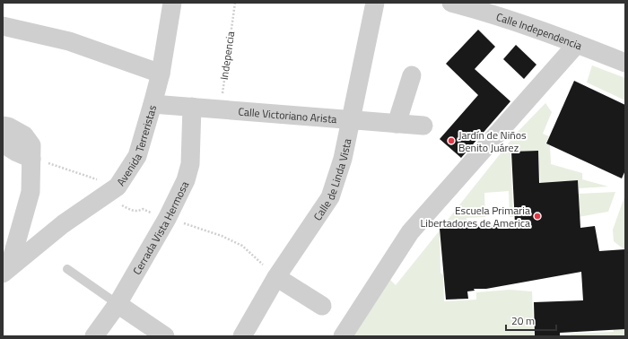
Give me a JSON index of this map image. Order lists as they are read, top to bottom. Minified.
{"streets":{"street":["Calle Independencia","Calle Victoriano Arista","Avenida Terreristas","Calle de Linda Vista","Cerrada Vista Hermosa"],"path":["Indepencia"]},"crossings":[["Indepencia","Calle Victoriano Arista"],["Calle Victoriano Arista","Avenida Terreristas"],["Calle Victoriano Arista","Calle de Linda Vista"],["Calle Victoriano Arista","Cerrada Vista Hermosa"]],"places":["Jardín de Niños Benito Juárez","Escuela Primaria Libertadores de America"],"scale_bar":"20 m"}
